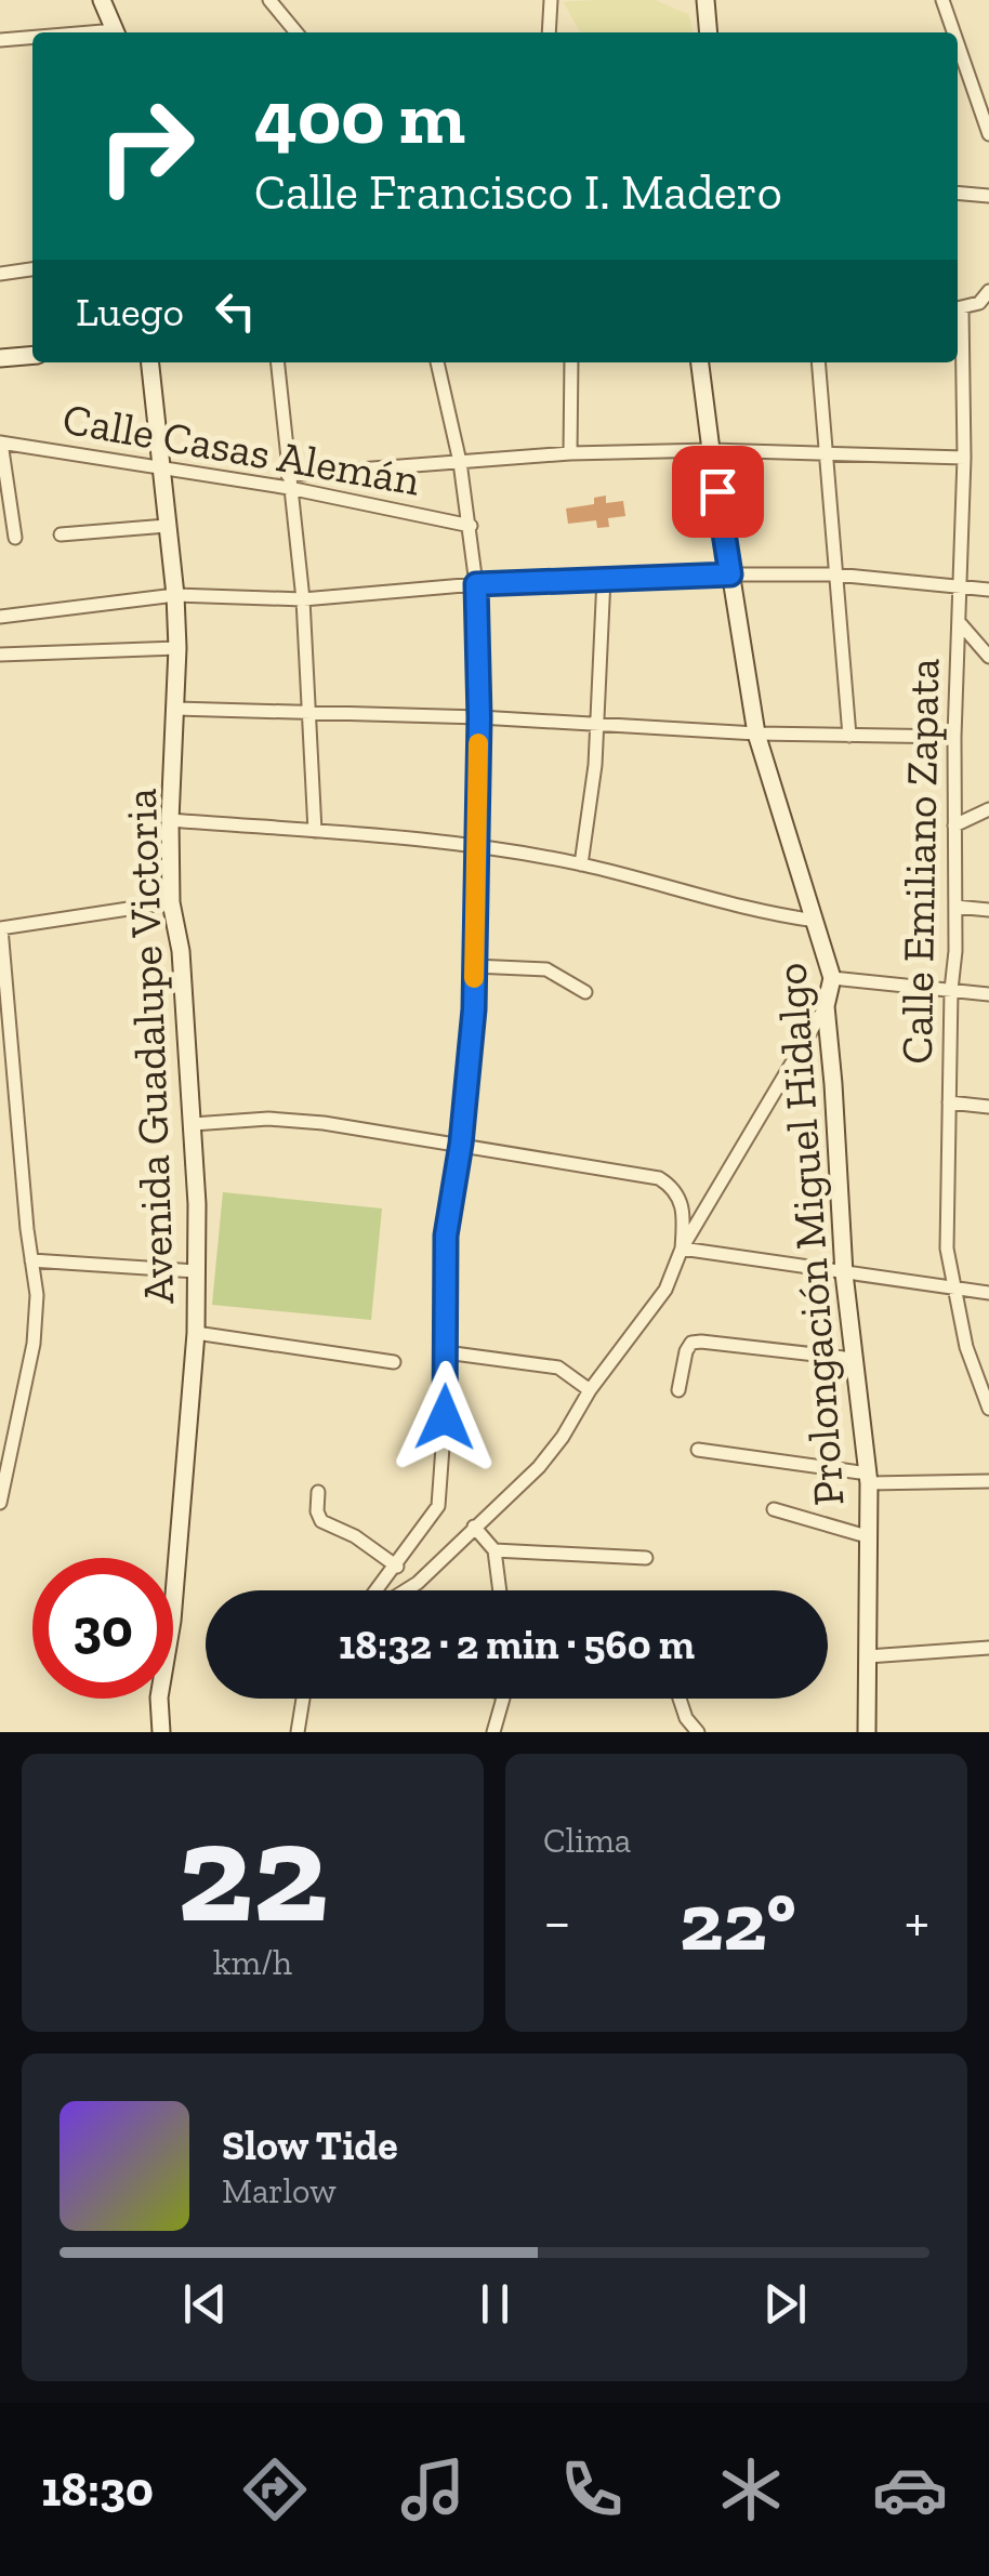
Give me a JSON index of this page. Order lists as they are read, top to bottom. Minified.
{"streets":{"street":["Calle Casas Alemán","Calle Emiliano Zapata","Avenida Guadalupe Victoria","Prolongación Miguel Hidalgo"]},"crossings":[["Calle Casas Alemán","Avenida Guadalupe Victoria"]],"page":{"turn":["400 m","Calle Francisco I. Madero"],"then":"Luego","limit":"30","trip":"18:32 · 2 min · 560 m","tile":[["22","km/h"],"Clima"],"heat":["−","22°","+"],"song":["Slow Tide","Marlow"],"tabs":"18:30"}}
